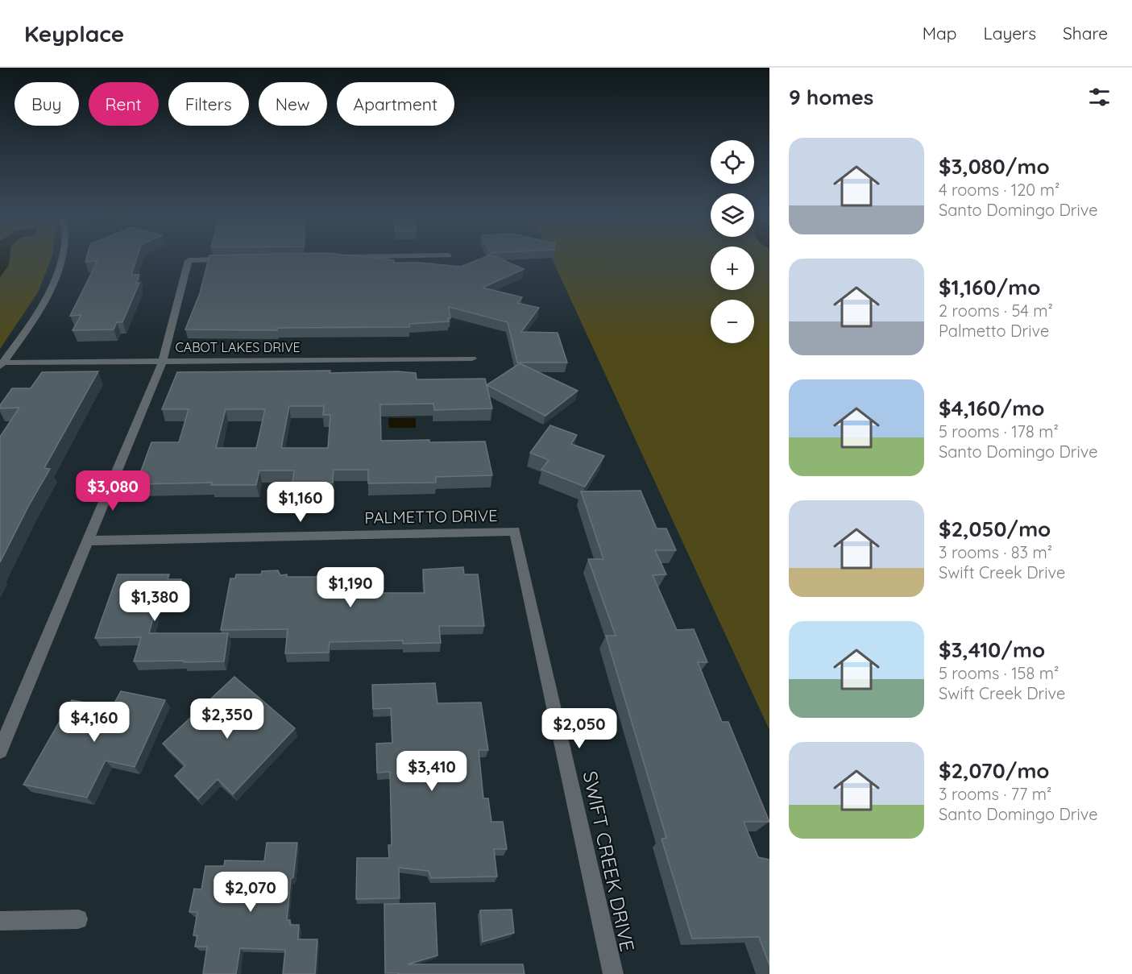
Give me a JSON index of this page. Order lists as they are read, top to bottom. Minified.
{"streets":{"street":["CABOT LAKES DRIVE","PALMETTO DRIVE","SWIFT CREEK DRIVE"]},"crossings":[["PALMETTO DRIVE","SWIFT CREEK DRIVE"]],"page":{"header":"Keyplace","nav":["Map","Layers","Share"],"heading":"9 homes","chip":["Buy","Rent","Filters","New","Apartment"],"list":[{"name":"$3,080/mo","note":"4 rooms · 120 m² · Santo Domingo Drive"},{"name":"$1,160/mo","note":"2 rooms · 54 m² · Palmetto Drive"},{"name":"$4,160/mo","note":"5 rooms · 178 m² · Santo Domingo Drive"},{"name":"$2,050/mo","note":"3 rooms · 83 m² · Swift Creek Drive"},{"name":"$3,410/mo","note":"5 rooms · 158 m² · Swift Creek Drive"},{"name":"$2,070/mo","note":"3 rooms · 77 m² · Santo Domingo Drive"}],"map_buttons":["+","−"],"price":["$3,080","$1,160","$1,190","$1,380","$2,350","$4,160","$2,050","$3,410","$2,070"]}}
